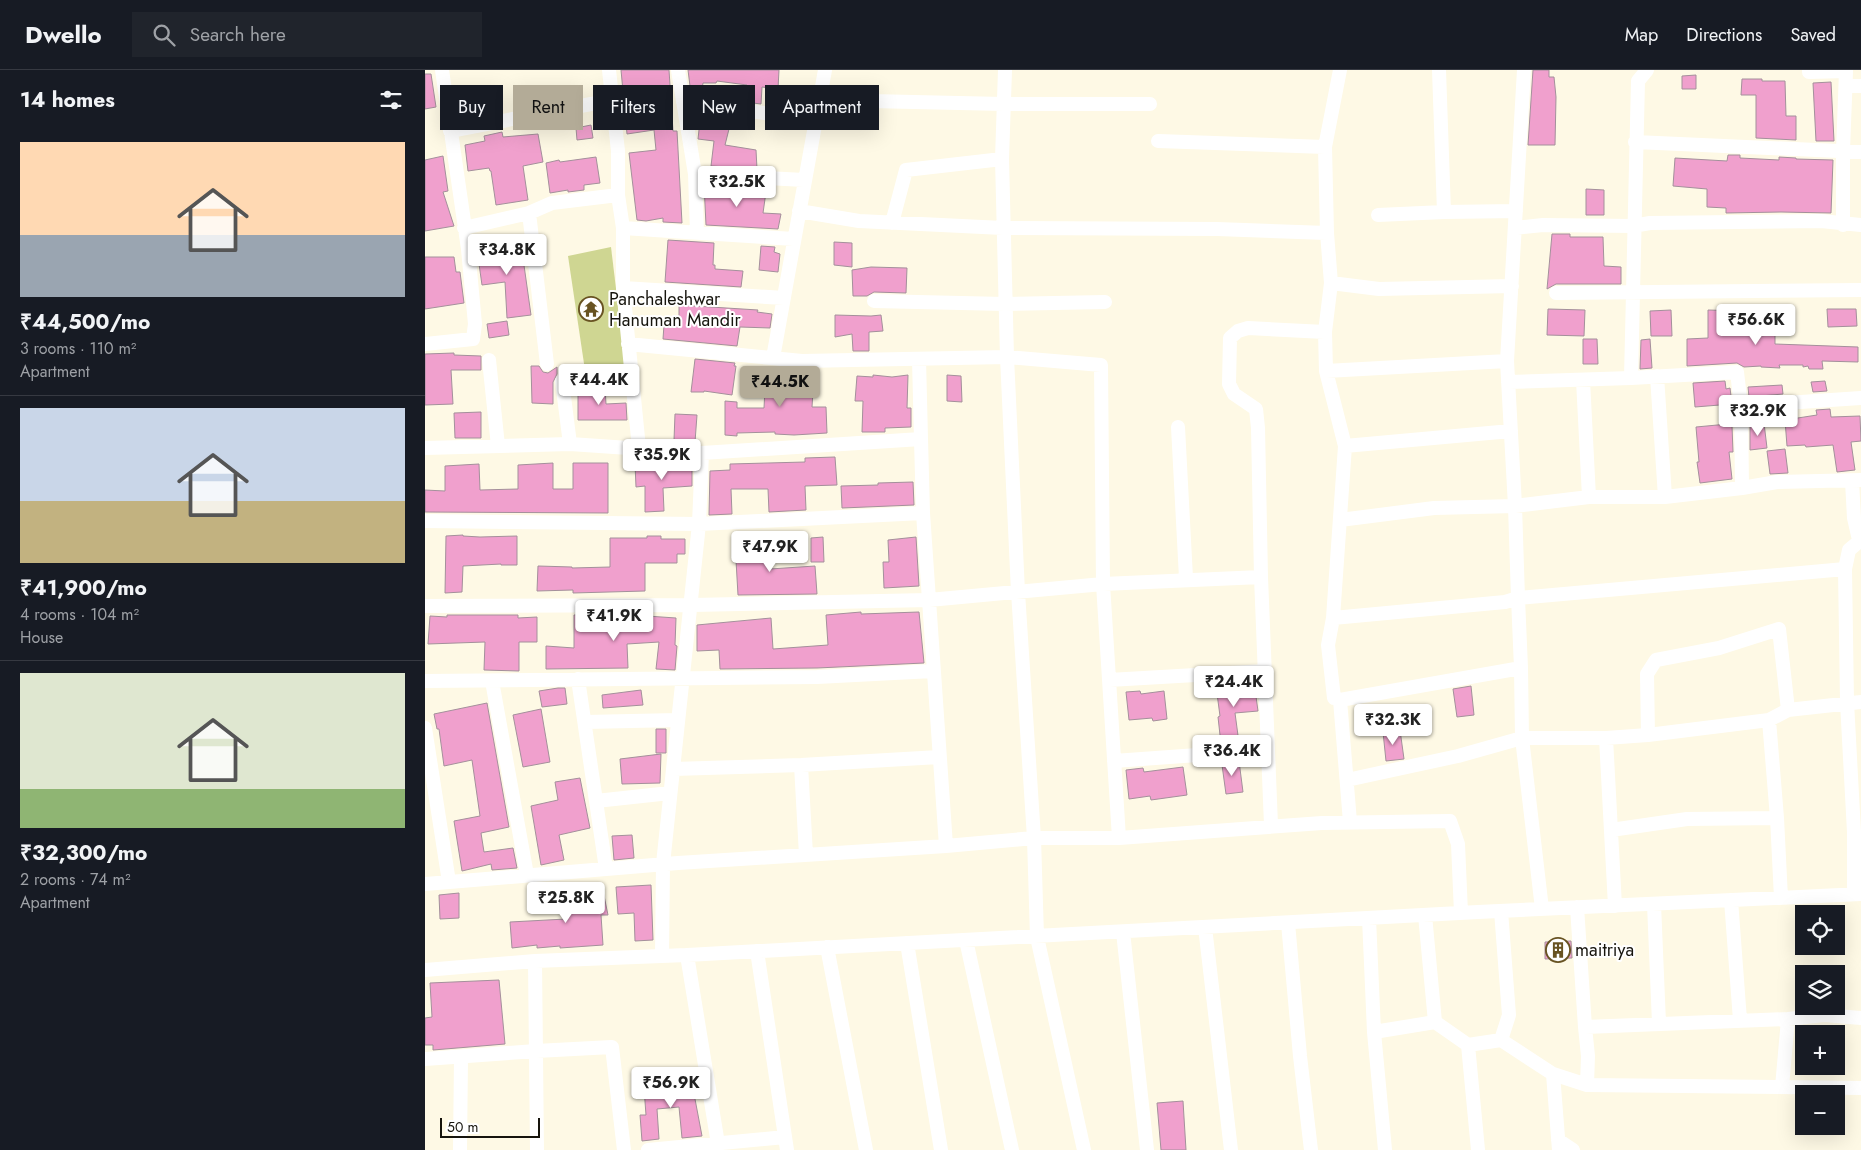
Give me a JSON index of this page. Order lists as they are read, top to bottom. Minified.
{"places":{"temple":["Panchaleshwar Hanuman Mandir"],"building":["maitriya"]},"scale_bar":"50 m","page":{"header":"Dwello","search":"Search here","nav":["Map","Directions","Saved"],"heading":"14 homes","chip":["Buy","Rent","Filters","New","Apartment"],"list":[{"name":"₹44,500/mo","note":"3 rooms · 110 m² · Apartment"},{"name":"₹41,900/mo","note":"4 rooms · 104 m² · House"},{"name":"₹32,300/mo","note":"2 rooms · 74 m² · Apartment"}],"price":["₹32.5K","₹34.8K","₹56.6K","₹44.4K","₹44.5K","₹32.9K","₹35.9K","₹47.9K","₹41.9K","₹24.4K","₹32.3K","₹36.4K","₹25.8K","₹56.9K"],"map_buttons":["+","−"],"scale":"50 m"}}
